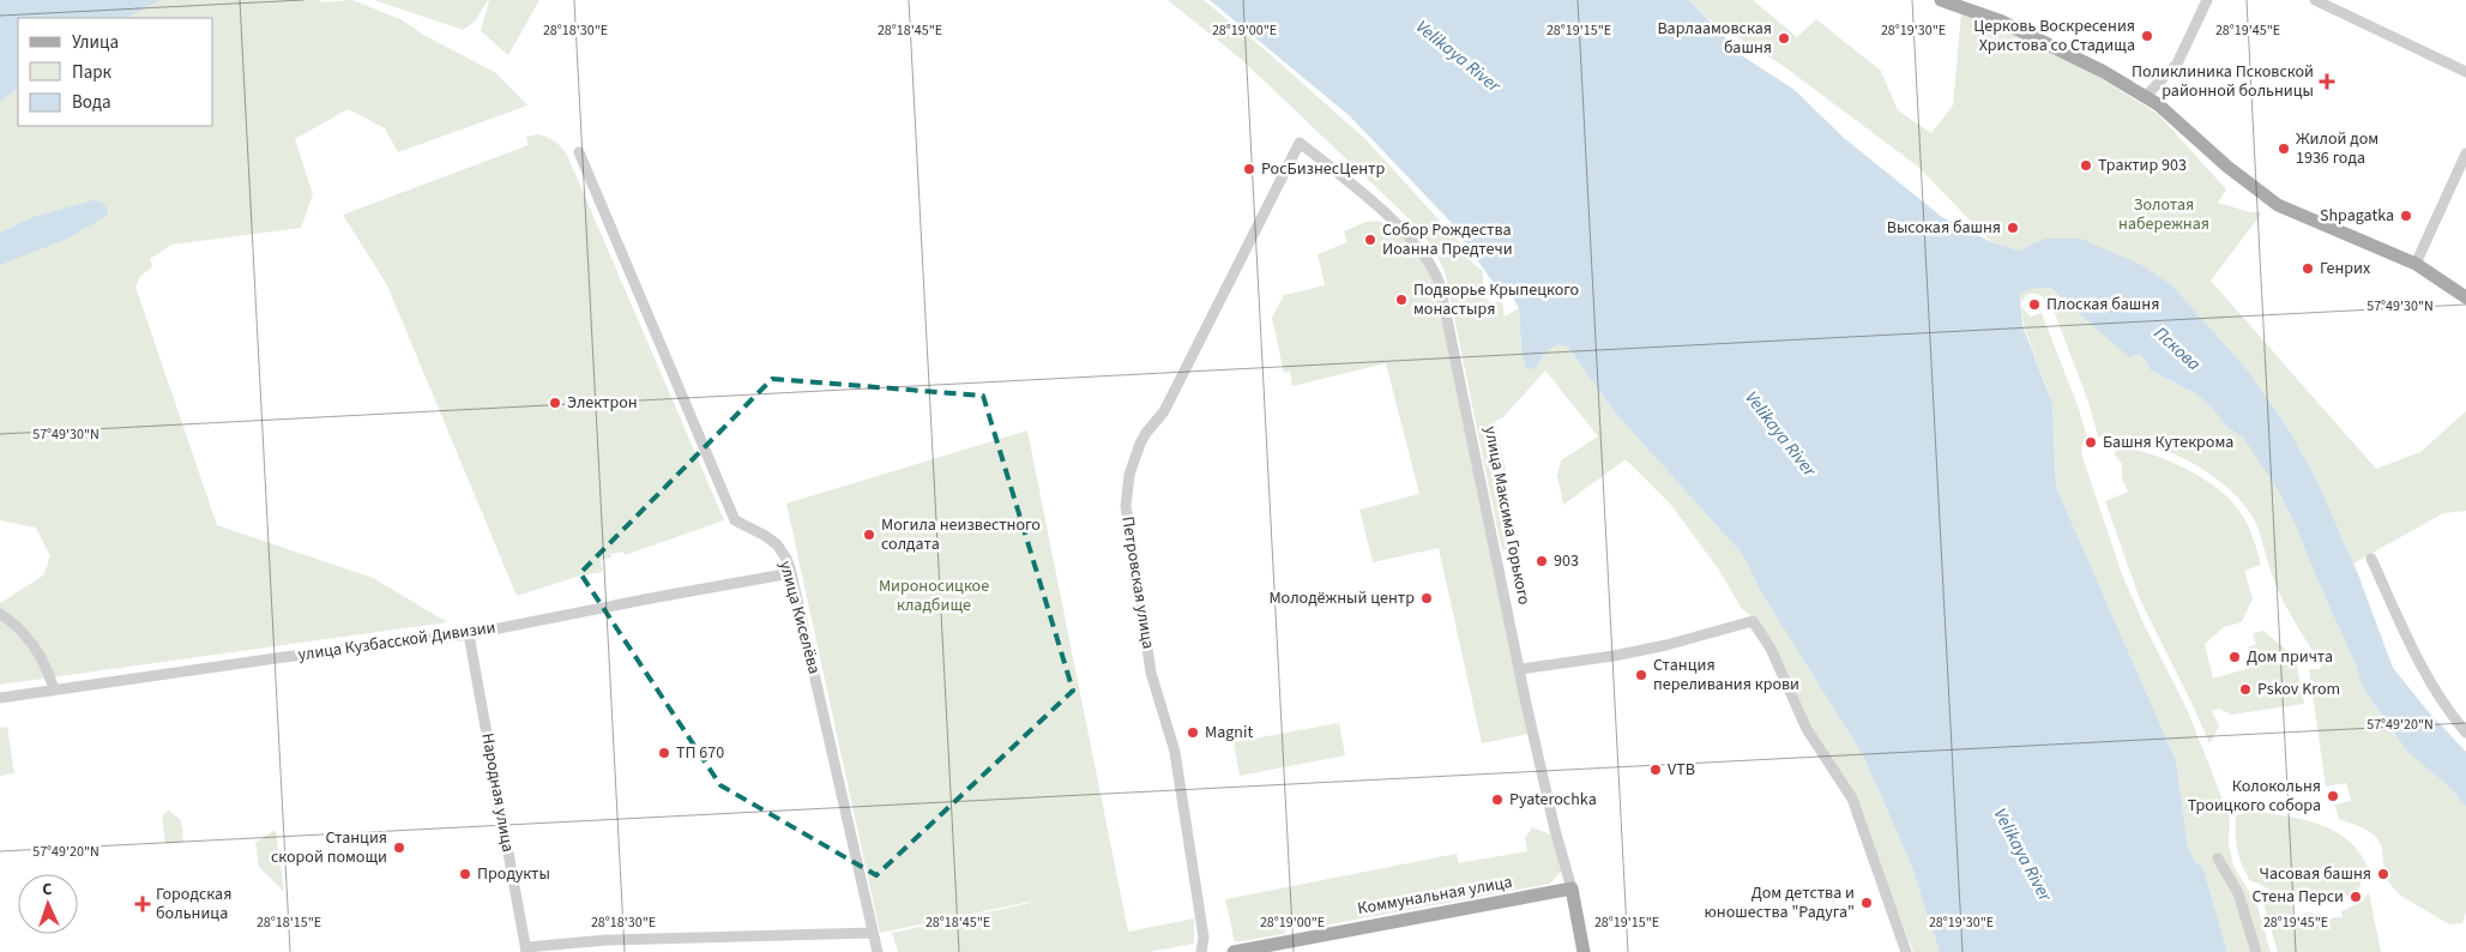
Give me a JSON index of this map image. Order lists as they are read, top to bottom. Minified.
{"streets":{"main road":["улица Максима Горького","Коммунальная улица"],"street":["Петровская улица","улица Киселёва","улица Кузбасской Дивизии","Народная улица"]},"crossings":[["улица Максима Горького","Петровская улица"],["улица Максима Горького","Коммунальная улица"],["улица Киселёва","улица Кузбасской Дивизии"],["улица Кузбасской Дивизии","Народная улица"]],"water":["Velikaya River","Пскова"],"parks":["Золотая набережная","Мироносицкое кладбище"],"places":{"other":["Церковь Воскресения Христова со Стадища","Варлаамовская башня","Жилой дом 1936 года","Трактир 903","РосБизнесЦентр","Shpagatka","Высокая башня","Собор Рождества Иоанна Предтечи","Генрих","Подворье Крыпецкого монастыря","Плоская башня","Электрон","Башня Кутекрома","Могила неизвестного солдата","903","Молодёжный центр","Дом причта","Станция переливания крови","Pskov Krom","Magnit","ТП 670","VTB","Колокольня Троицкого собора","Pyaterochka","Станция скорой помощи","Продукты","Часовая башня","Стена Перси","Дом детства и юношества \"Радуга\""],"health":["Поликлиника Псковской районной больницы","Городская больница"]},"legend":["Улица","Парк","Вода"],"north":"top","coordinates":["28°18'30\"E","28°18'45\"E","28°19'00\"E","28°19'15\"E","28°19'30\"E","28°19'45\"E","57°49'30\"N","57°49'20\"N","28°18'15\"E"]}
